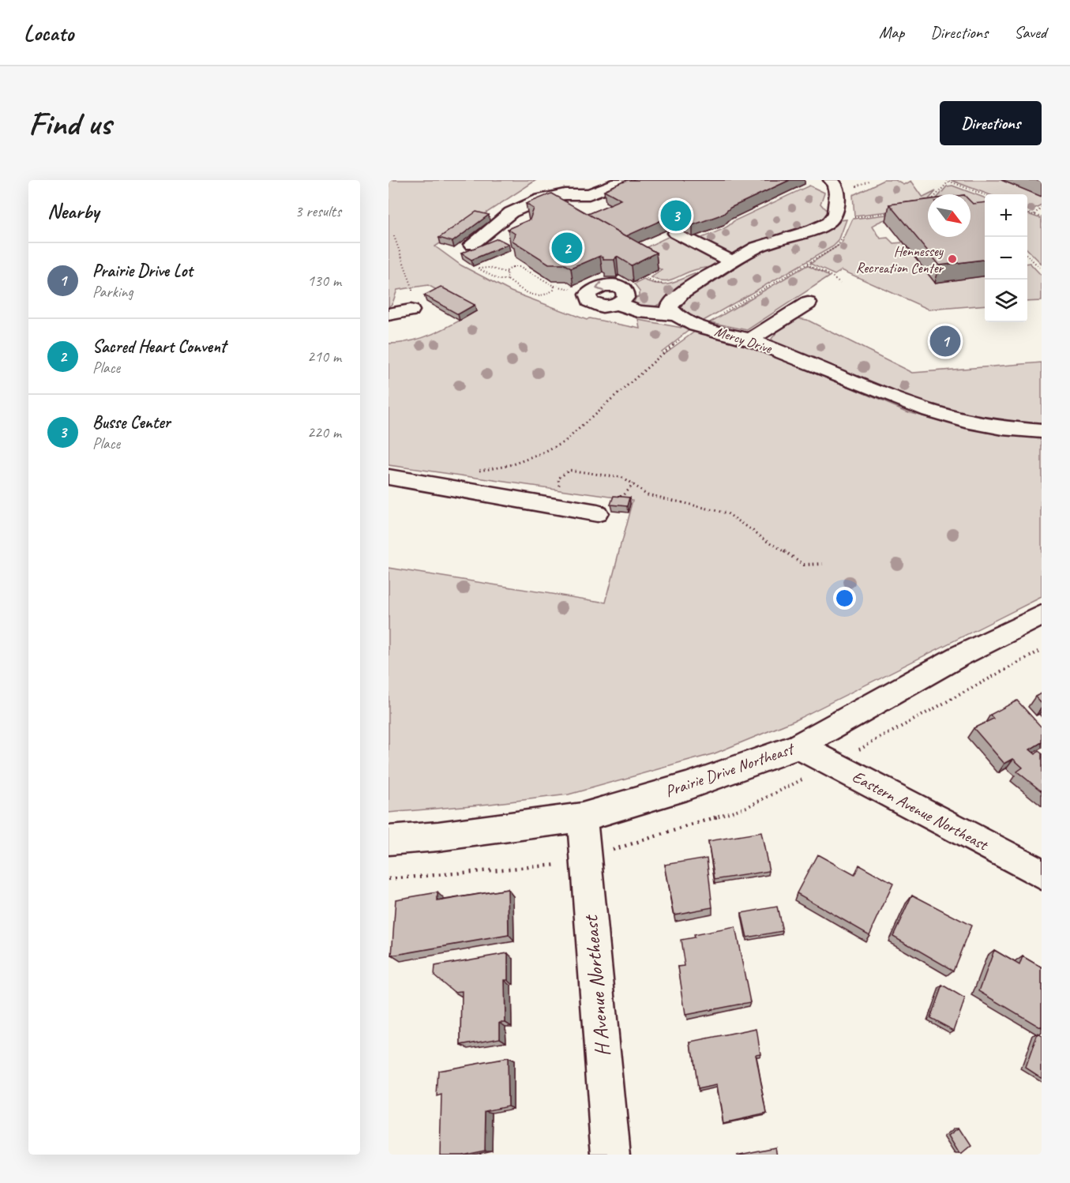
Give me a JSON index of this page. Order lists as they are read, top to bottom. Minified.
{"streets":{"street":["Mercy Drive","Prairie Drive Northeast","Eastern Avenue Northeast","H Avenue Northeast"]},"crossings":[["Prairie Drive Northeast","Eastern Avenue Northeast"],["Prairie Drive Northeast","H Avenue Northeast"]],"places":["Hennessey Recreation Center"],"north":"bottom right","page":{"header":"Locato","nav":["Map","Directions","Saved"],"buttons":"Directions","title":"Find us","heading":["Nearby","3 results"],"map_buttons":["+","−"],"pins":["3","2","1"],"list":[{"mark":"1","name":"Prairie Drive Lot","note":"Parking","value":"130 m"},{"mark":"2","name":"Sacred Heart Convent","note":"Place","value":"210 m"},{"mark":"3","name":"Busse Center","note":"Place","value":"220 m"}]}}
